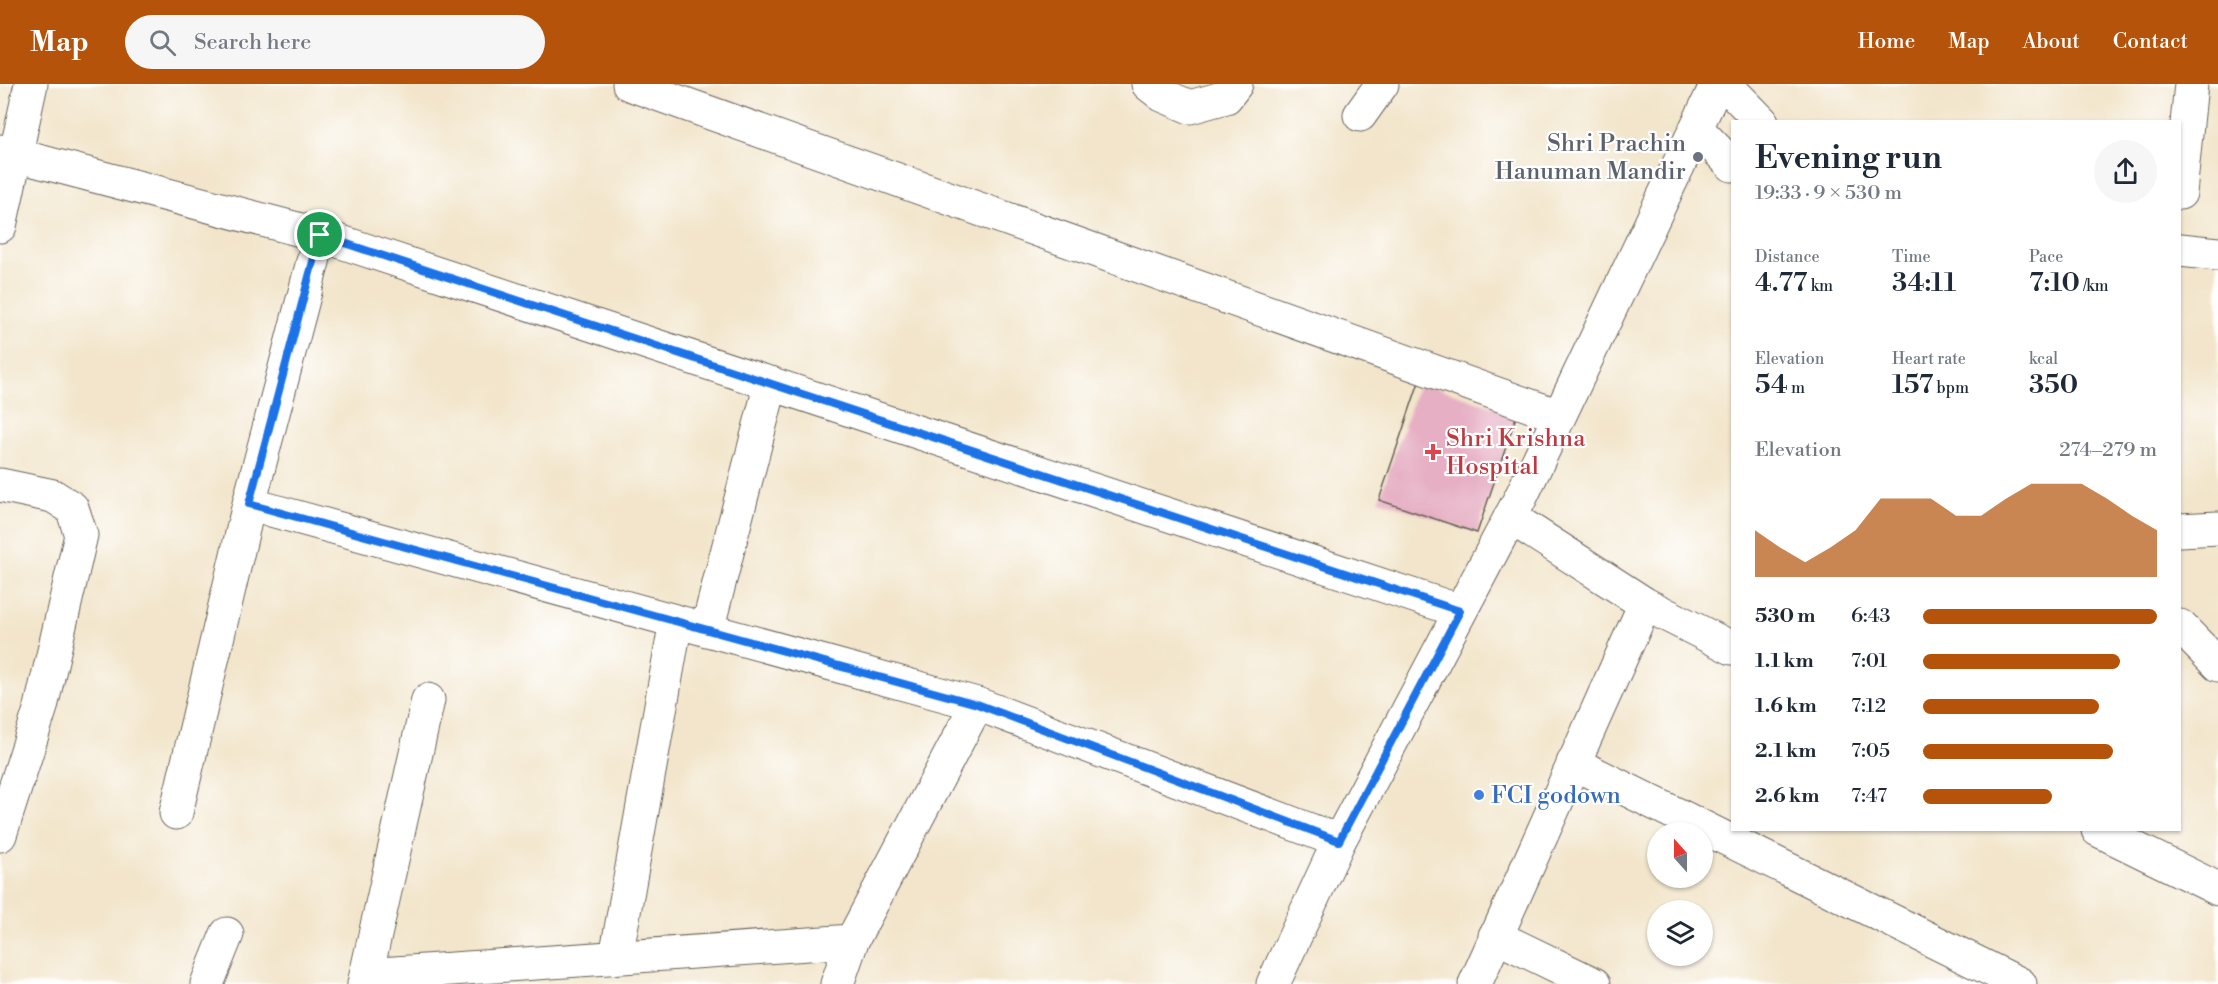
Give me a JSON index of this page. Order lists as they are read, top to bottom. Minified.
{"places":{"other":["Shri Prachin Hanuman Mandir","FCI godown"],"health":["Shri Krishna Hospital"]},"north":"top","page":{"header":"Map","search":"Search here","nav":["Home","Map","About","Contact"],"heading":["Evening run","19:33 · 9 × 530 m"],"stats":[["Distance","4.77 km"],["Time","34:11"],["Pace","7:10 /km"],["Elevation","54 m"],["Heart rate","157 bpm"],["kcal","350"]],"chart":["Elevation","274–279 m"],"list":[{"name":"530 m","note":"6:43"},{"name":"1.1 km","note":"7:01"},{"name":"1.6 km","note":"7:12"},{"name":"2.1 km","note":"7:05"},{"name":"2.6 km","note":"7:47"}]}}
